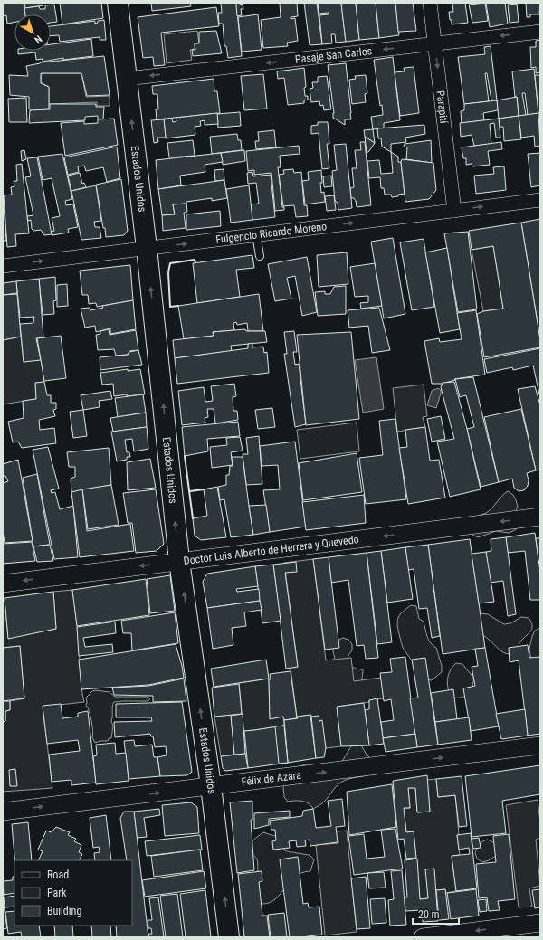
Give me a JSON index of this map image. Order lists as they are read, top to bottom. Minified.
{"streets":{"main road":["Estados Unidos"],"street":["Pasaje San Carlos","Parapití","Fulgencio Ricardo Moreno","Doctor Luis Alberto de Herrera y Quevedo","Félix de Azara"]},"crossings":[["Pasaje San Carlos","Parapití"],["Pasaje San Carlos","Estados Unidos"],["Parapití","Fulgencio Ricardo Moreno"],["Estados Unidos","Fulgencio Ricardo Moreno"],["Estados Unidos","Doctor Luis Alberto de Herrera y Quevedo"],["Estados Unidos","Félix de Azara"]],"one_way":["Pasaje San Carlos","Parapití","Estados Unidos","Fulgencio Ricardo Moreno","Doctor Luis Alberto de Herrera y Quevedo","Félix de Azara"],"legend":["Road","Park","Building"],"scale_bar":"20 m","north":"bottom right"}
